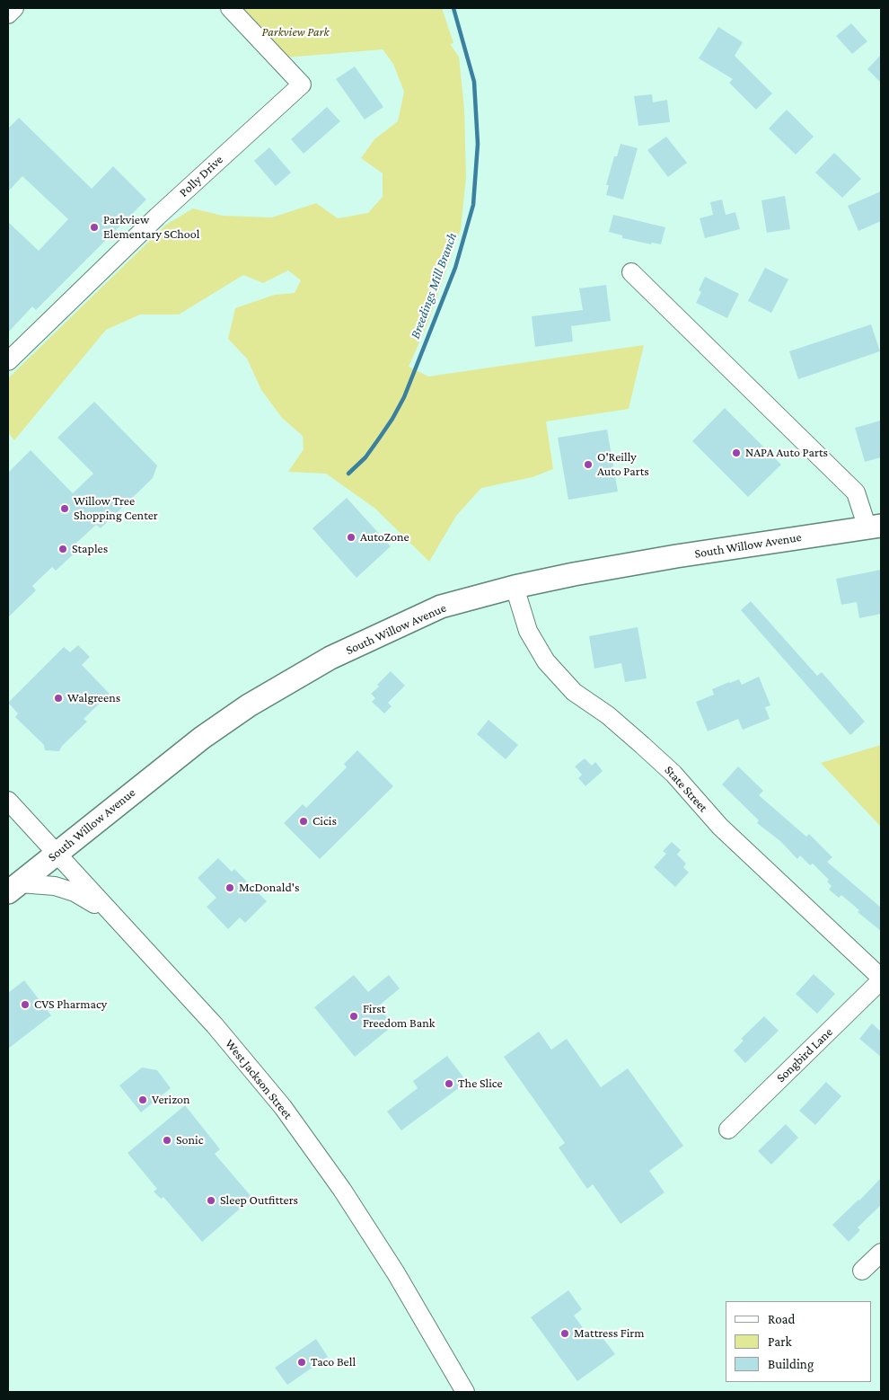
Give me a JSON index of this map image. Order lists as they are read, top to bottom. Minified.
{"streets":{"main road":["South Willow Avenue"],"street":["Polly Drive","State Street","Songbird Lane","West Jackson Street"]},"crossings":[["South Willow Avenue","State Street"],["South Willow Avenue","West Jackson Street"],["State Street","Songbird Lane"]],"water":["Breedings Mill Branch"],"parks":["Parkview Park"],"places":["Parkview Elementary SChool","NAPA Auto Parts","O'Reilly Auto Parts","Willow Tree Shopping Center","AutoZone","Staples","Walgreens","Cicis","McDonald's","CVS Pharmacy","First Freedom Bank","The Slice","Verizon","Sonic","Sleep Outfitters","Mattress Firm","Taco Bell"],"legend":["Road","Park","Building"]}
